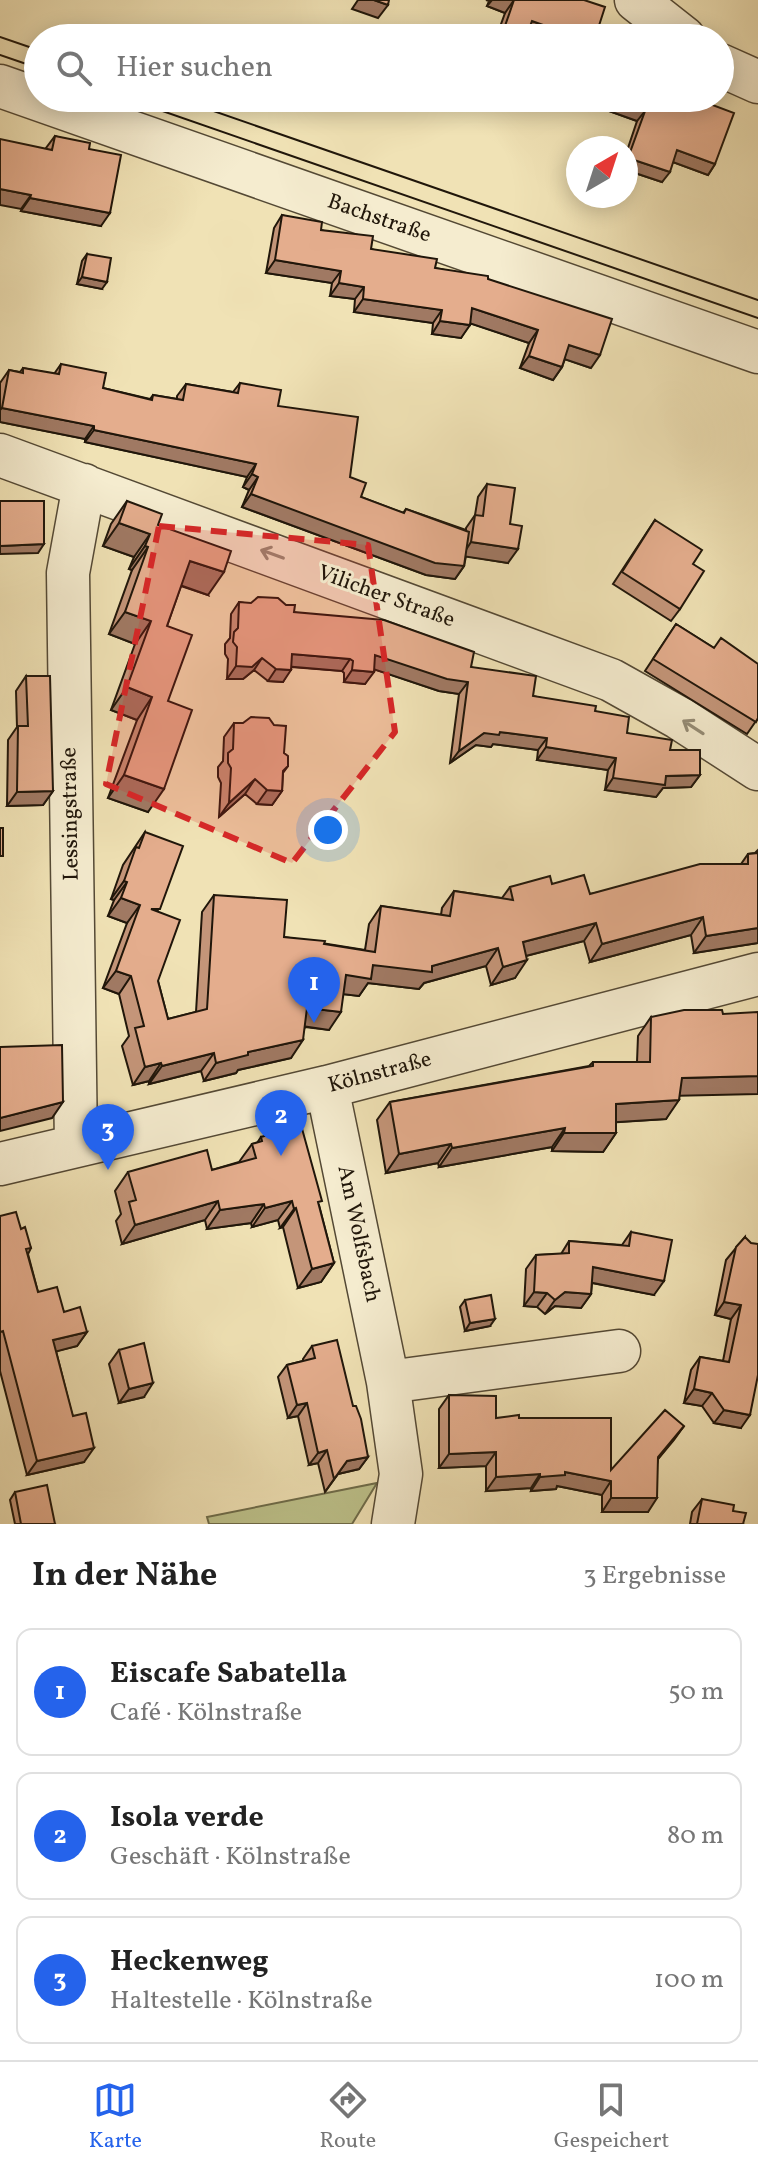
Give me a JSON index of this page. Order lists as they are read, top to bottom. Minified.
{"streets":{"street":["Bachstraße","Vilicher Straße","Lessingstraße","Kölnstraße","Am Wolfsbach"]},"crossings":[["Vilicher Straße","Lessingstraße"],["Lessingstraße","Kölnstraße"],["Kölnstraße","Am Wolfsbach"]],"one_way":["Vilicher Straße"],"north":"top right","page":{"search":"Hier suchen","pins":["1","2","3"],"heading":["In der Nähe","3 Ergebnisse"],"list":[{"mark":"1","name":"Eiscafe Sabatella","note":"Café · Kölnstraße","value":"50 m"},{"mark":"2","name":"Isola verde","note":"Geschäft · Kölnstraße","value":"80 m"},{"mark":"3","name":"Heckenweg","note":"Haltestelle · Kölnstraße","value":"100 m"}],"nav":["Karte","Route","Gespeichert"]}}
